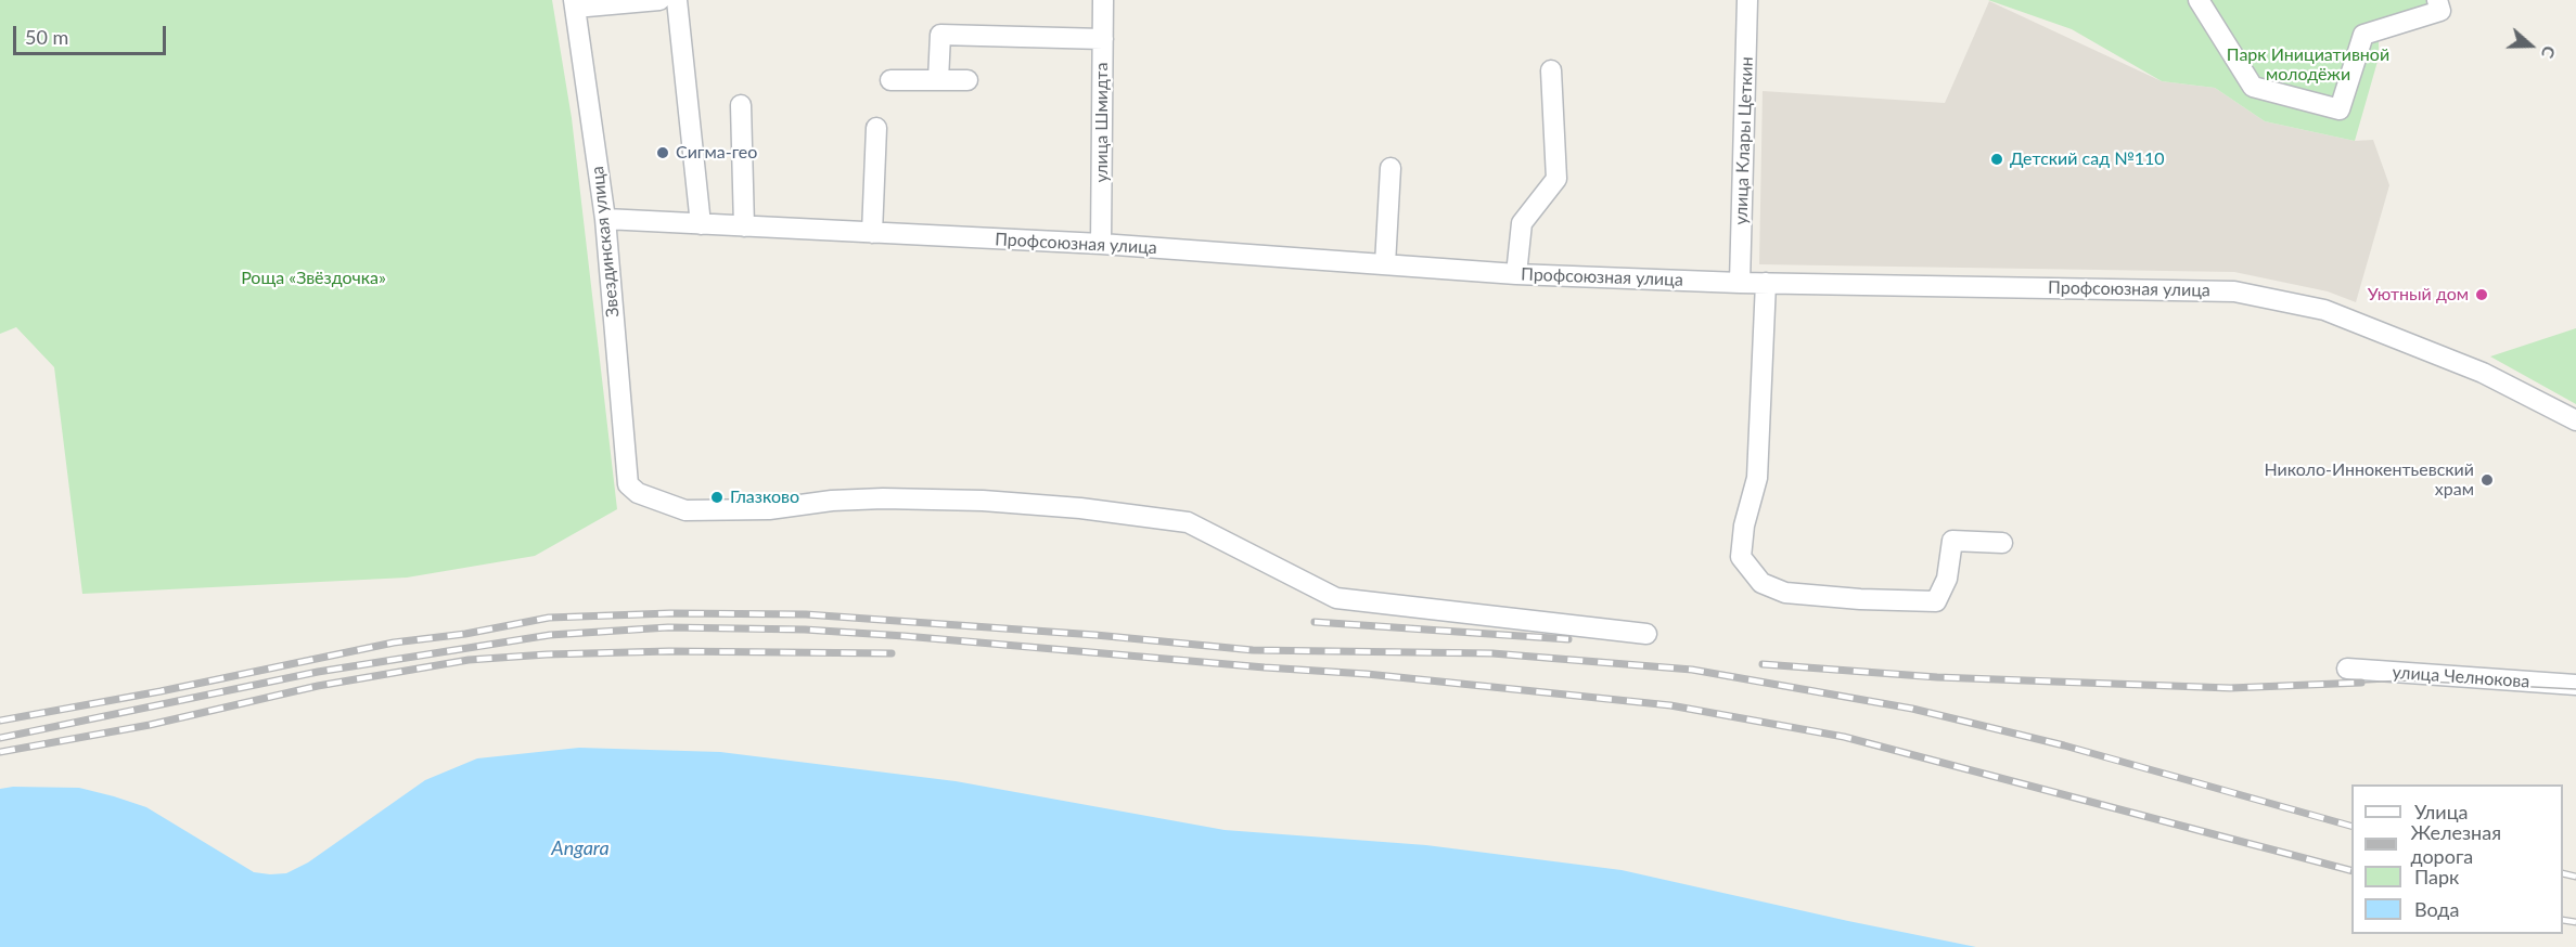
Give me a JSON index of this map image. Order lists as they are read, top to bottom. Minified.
{"streets":{"street":["улица Шмидта","улица Клары Цеткин","Звездинская улица","Профсоюзная улица","улица Челнокова"]},"crossings":[["улица Шмидта","Профсоюзная улица"],["улица Клары Цеткин","Профсоюзная улица"],["Звездинская улица","Профсоюзная улица"]],"water":["Angara"],"parks":["Парк Инициативной молодёжи","Роща «Звёздочка»"],"places":["Сигма-гео","Детский сад №110","Уютный дом","Николо-Иннокентьевский храм","Глазково"],"legend":["Улица","Железная дорога","Парк","Вода"],"scale_bar":"50 m","north":"right"}
